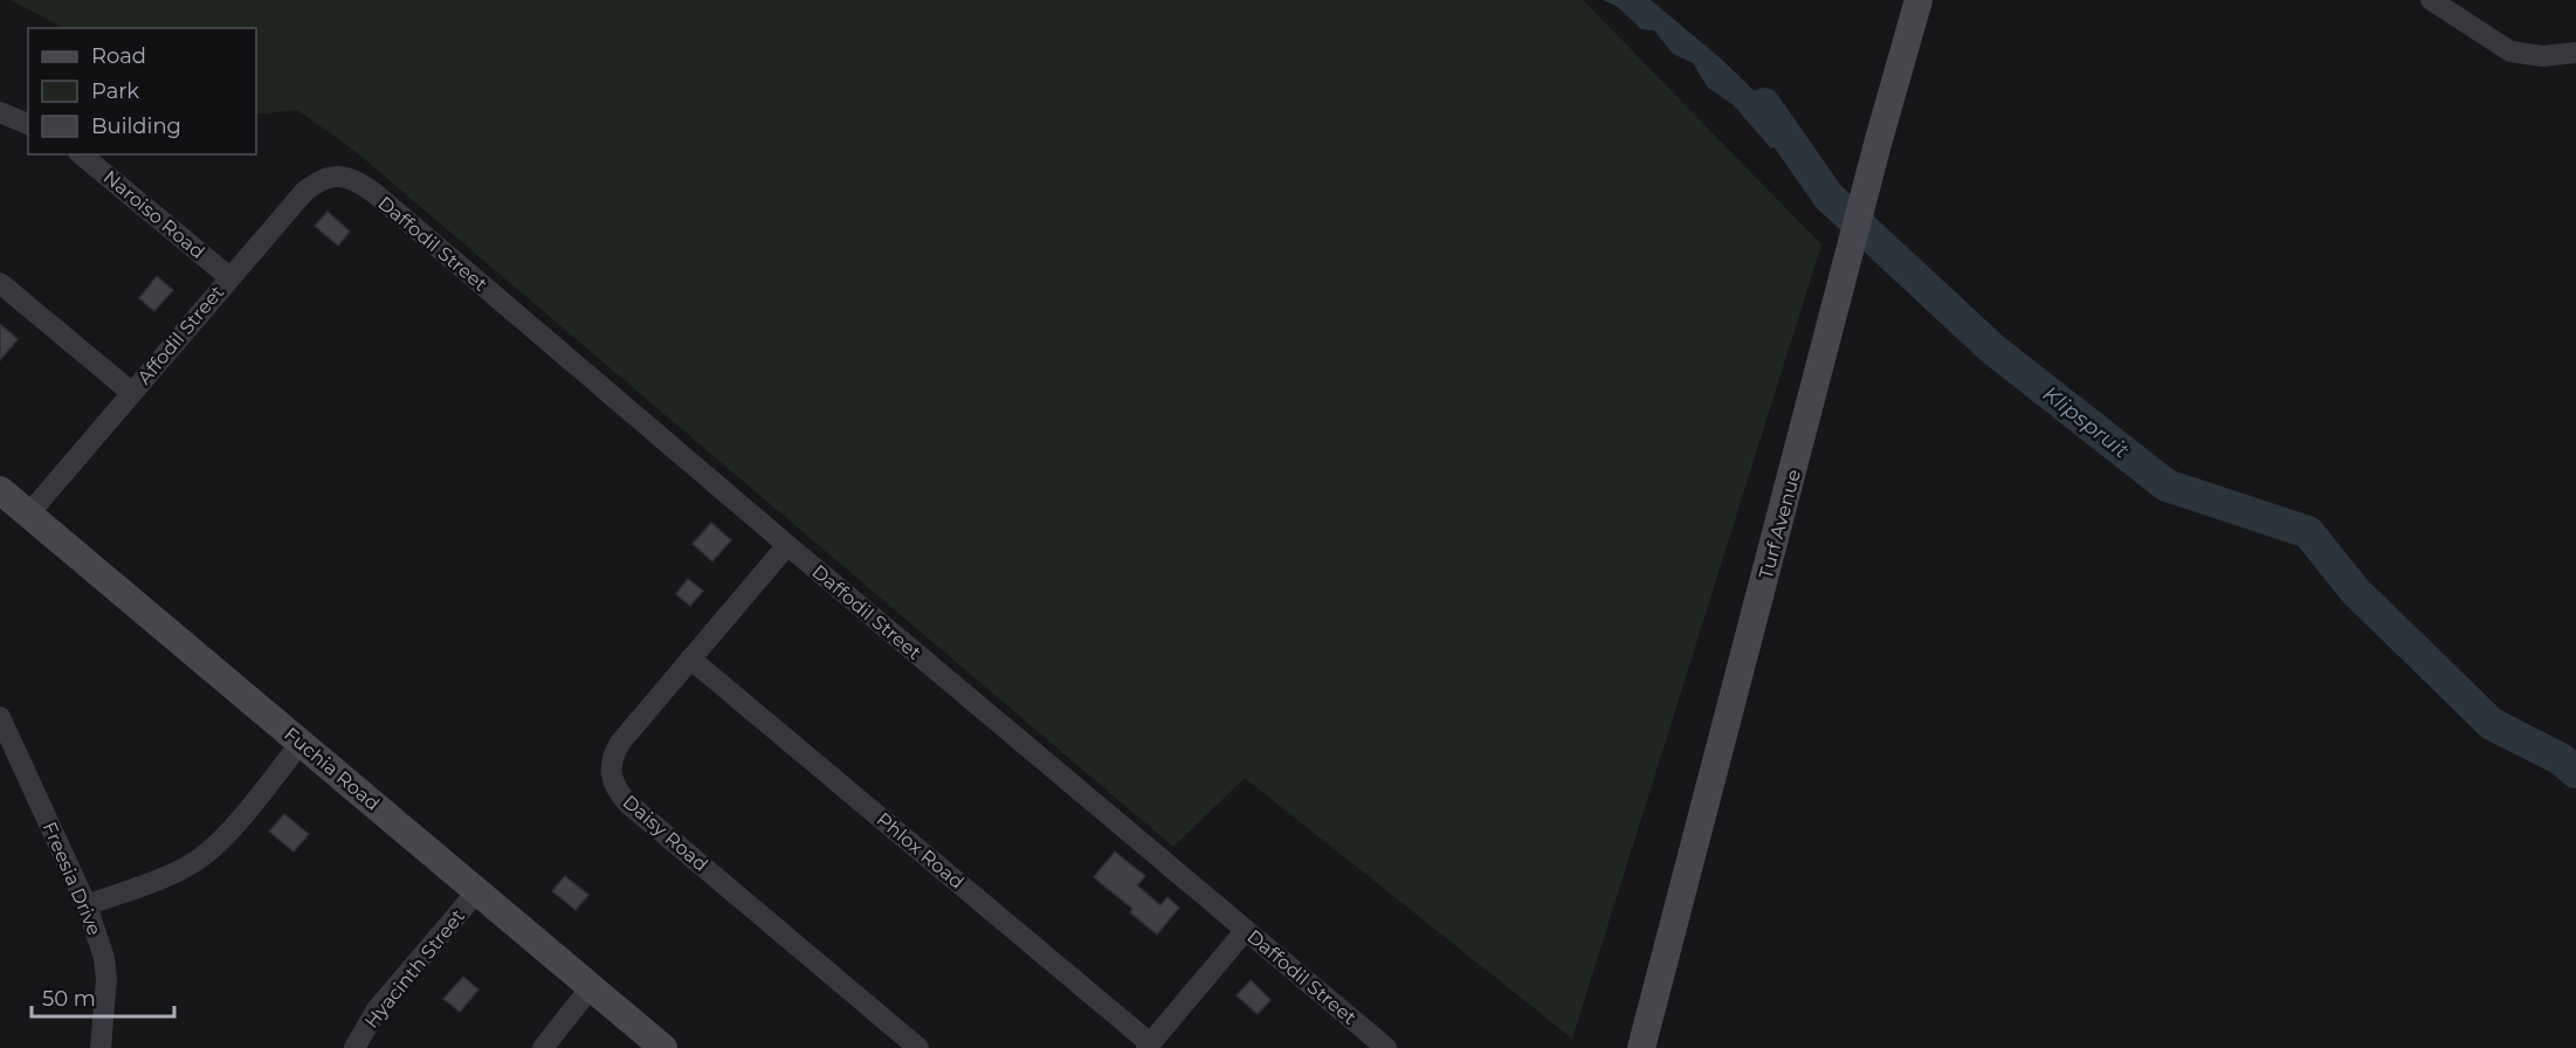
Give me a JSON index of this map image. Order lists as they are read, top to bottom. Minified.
{"streets":{"main road":["Turf Avenue","Fuchia Road"],"street":["Naroiso Road","Daffodil Street","Affodil Street","Daisy Road","Phlox Road","Freesia Drive","Hyacinth Street"]},"crossings":[["Naroiso Road","Affodil Street"],["Daffodil Street","Affodil Street"],["Daffodil Street","Daisy Road"],["Affodil Street","Fuchia Road"],["Fuchia Road","Hyacinth Street"],["Daisy Road","Phlox Road"]],"water":["Klipspruit"],"legend":["Road","Park","Building"],"scale_bar":"50 m"}
